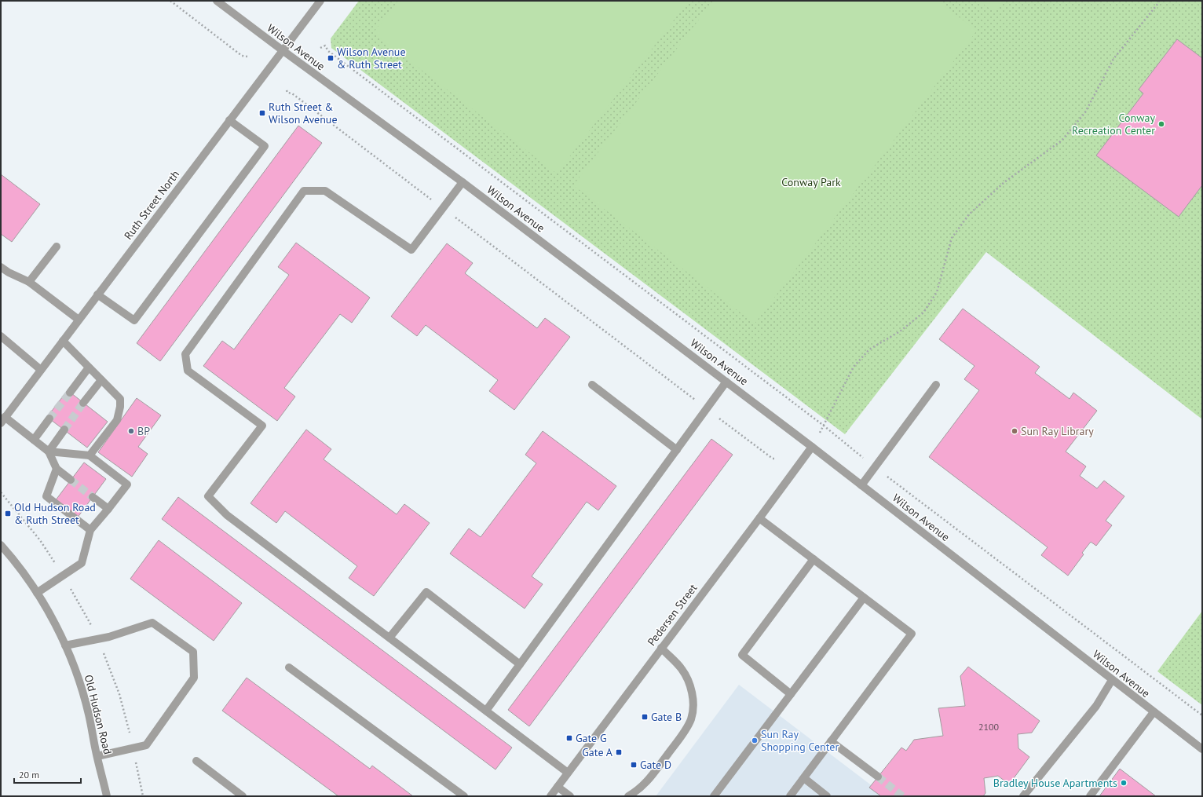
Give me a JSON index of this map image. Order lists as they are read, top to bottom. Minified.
{"streets":{"street":["Wilson Avenue","Ruth Street North","Pedersen Street","Old Hudson Road"]},"crossings":[["Wilson Avenue","Ruth Street North"],["Wilson Avenue","Pedersen Street"]],"parks":["Conway Park"],"places":{"transit":["Wilson Avenue & Ruth Street","Ruth Street & Wilson Avenue","Old Hudson Road & Ruth Street","Gate B","Gate G","Gate A","Gate D"],"other":["Conway Recreation Center","BP","Sun Ray Library","Sun Ray Shopping Center","Bradley House Apartments"]},"house_numbers":["2100"],"scale_bar":"20 m"}
